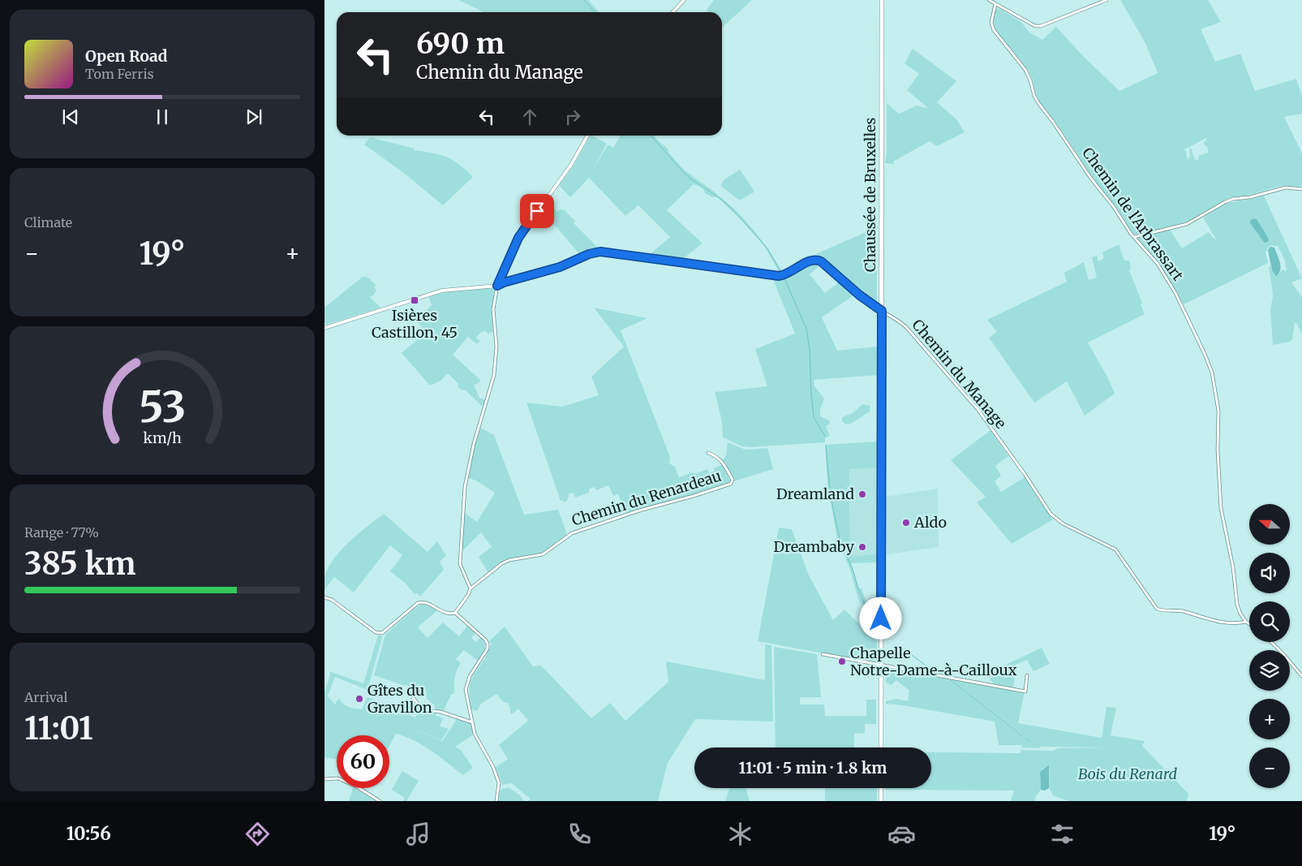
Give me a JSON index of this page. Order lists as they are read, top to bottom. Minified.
{"streets":{"main road":["Chaussée de Bruxelles"],"street":["Chemin de l'Arbrassart","Chemin du Manage","Chemin du Renardeau"]},"crossings":[["Chaussée de Bruxelles","Chemin du Manage"],["Chemin de l'Arbrassart","Chemin du Manage"]],"parks":["Bois du Renard"],"places":{"transit":["Isières Castillon, 45"],"other":["Dreamland","Aldo","Dreambaby","Chapelle Notre-Dame-à-Cailloux","Gîtes du Gravillon"]},"north":"left","page":{"turn":["690 m","Chemin du Manage"],"song":["Open Road","Tom Ferris"],"tile":["Climate",["Range · 77%","385 km"],["Arrival","11:01"]],"heat":["−","19°","+"],"map_buttons":["+","−"],"limit":"60","trip":"11:01 · 5 min · 1.8 km","tabs":["10:56","19°"],"gauge":["53","km/h"]}}
